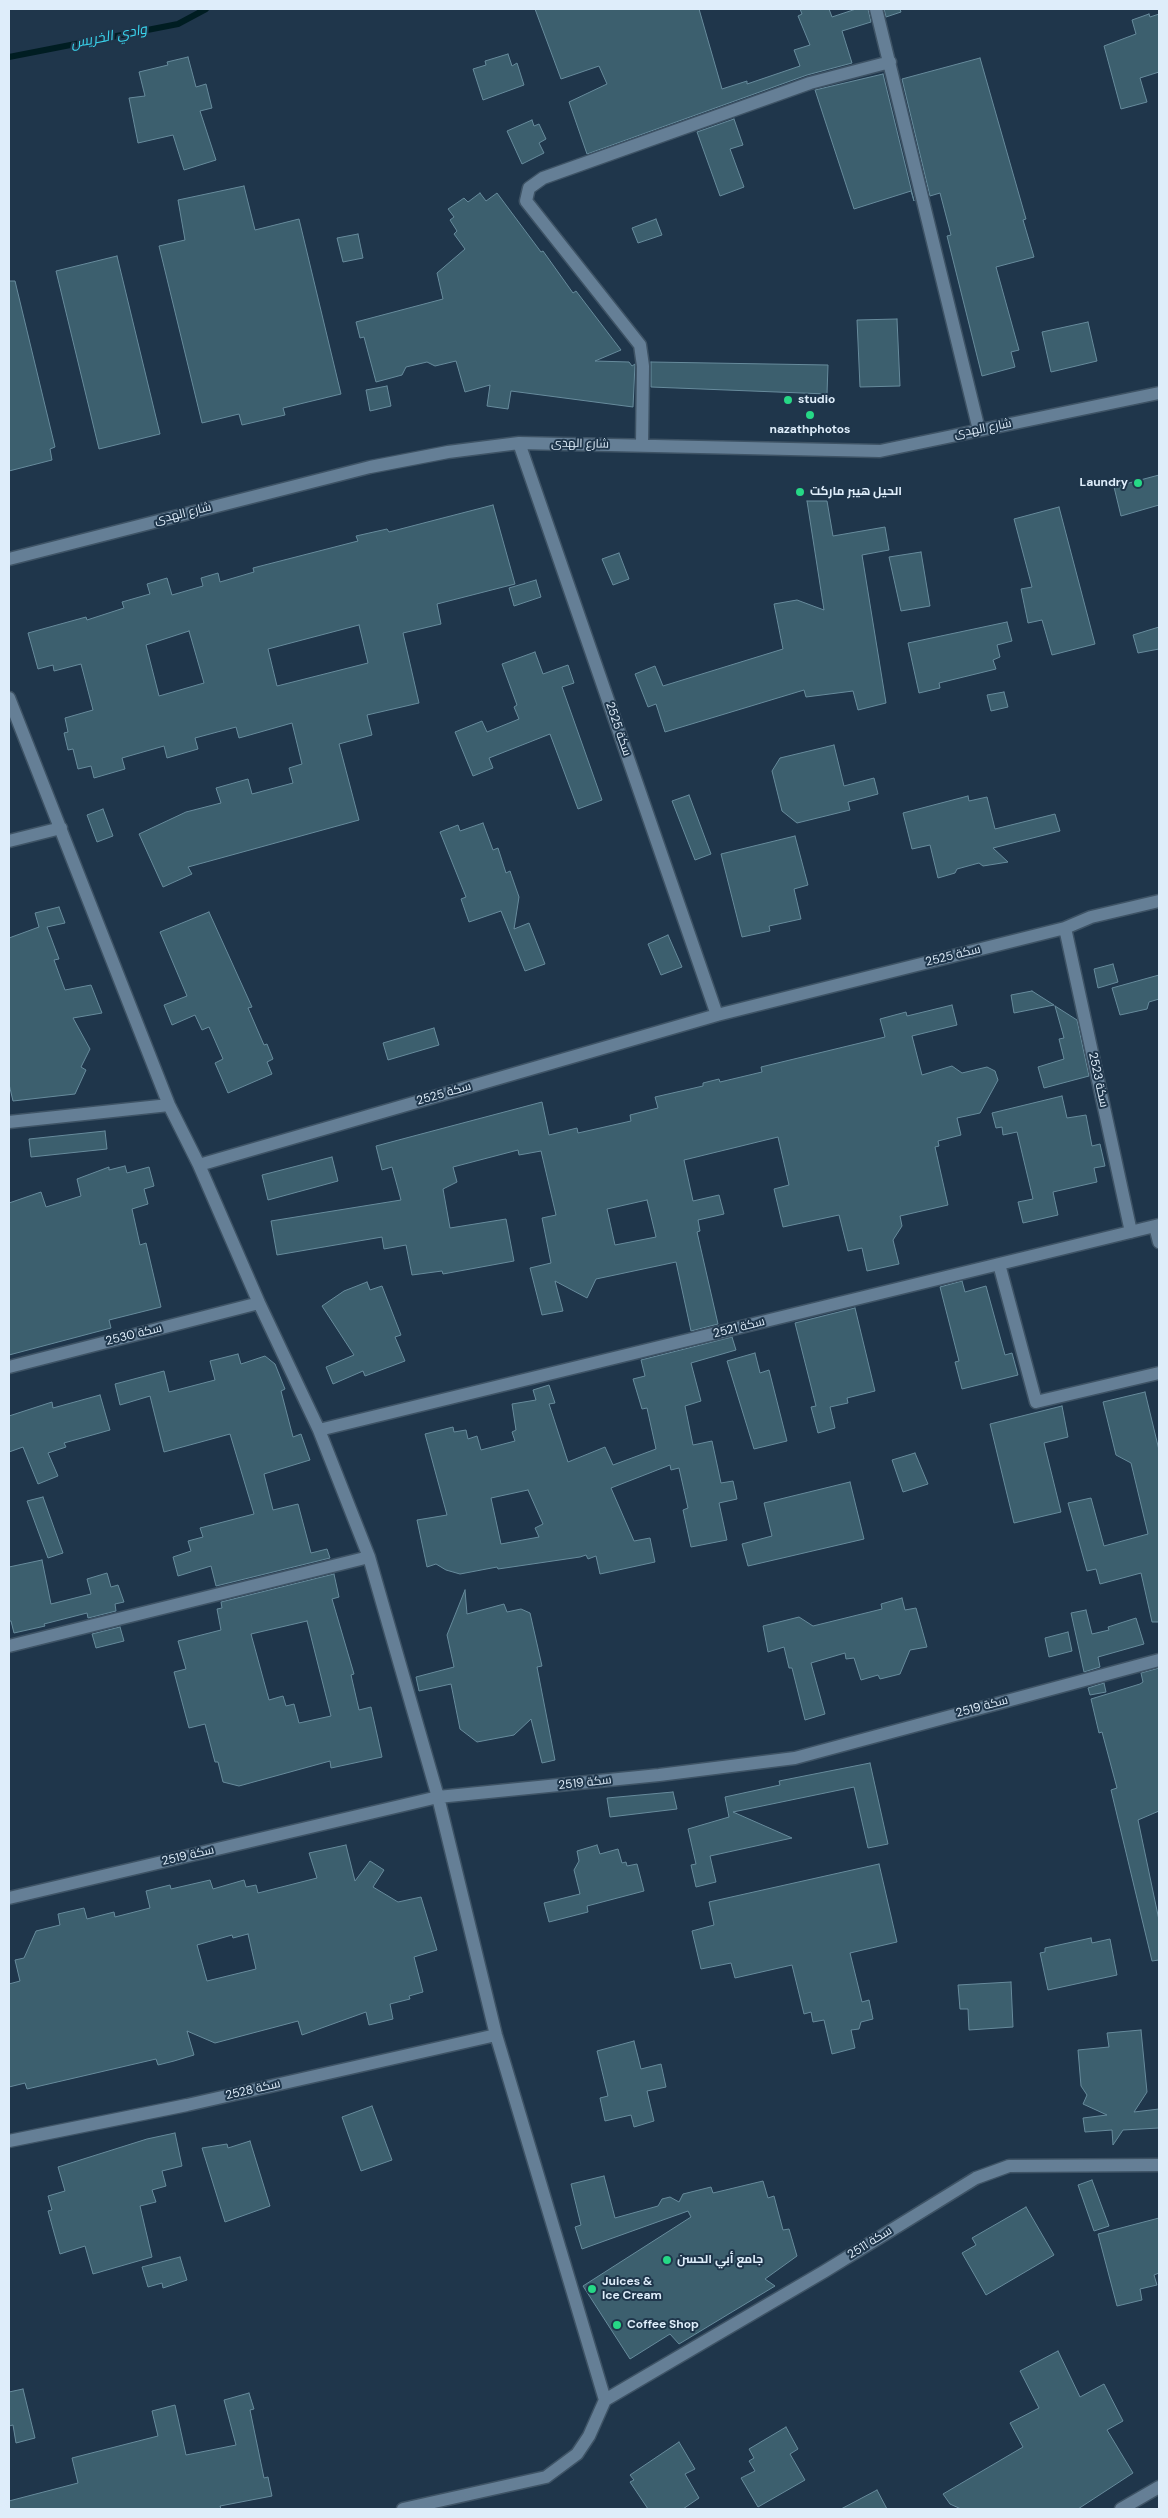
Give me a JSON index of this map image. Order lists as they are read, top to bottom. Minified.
{"streets":{"street":["شارع الهدى","سكة 2525","سكة 2523","سكة 2521","سكة 2530","سكة 2519","سكة 2528","سكة 2511"]},"crossings":[["شارع الهدى","سكة 2525"],["سكة 2525","سكة 2523"],["سكة 2523","سكة 2521"]],"water":["وادي الخريس"],"places":["studio","nazathphotos","Laundry","الحيل هيبر ماركت","جامع أبي الحسن","Juices & Ice Cream","Coffee Shop"]}
